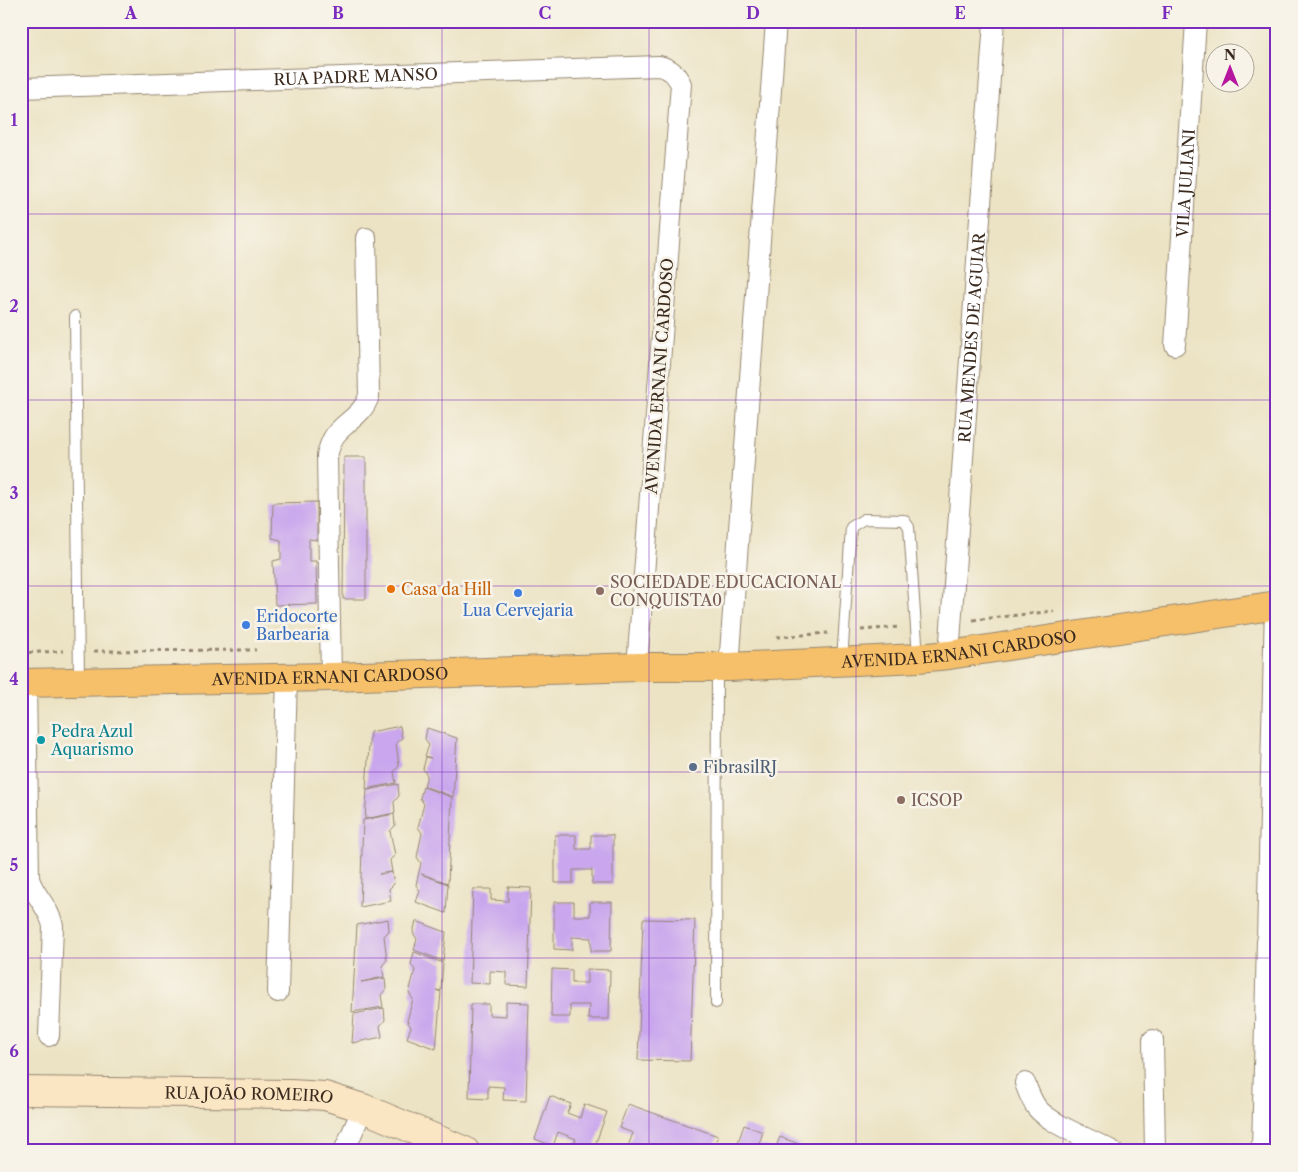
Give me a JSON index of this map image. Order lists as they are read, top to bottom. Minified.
{"streets":{"main road":["AVENIDA ERNANI CARDOSO"],"street":["RUA PADRE MANSO","VILA JULIANI","RUA MENDES DE AGUIAR","RUA JOÃO ROMEIRO"]},"crossings":[["RUA PADRE MANSO","AVENIDA ERNANI CARDOSO"],["RUA MENDES DE AGUIAR","AVENIDA ERNANI CARDOSO"]],"places":["Casa da Hill","SOCIEDADE EDUCACIONAL CONQUISTA0","Lua Cervejaria","Eridocorte Barbearia","Pedra Azul Aquarismo","FibrasilRJ","ICSOP"],"north":"top","grid":{"columns":["A","B","C","D","E","F"],"rows":["1","2","3","4","5","6"]}}
